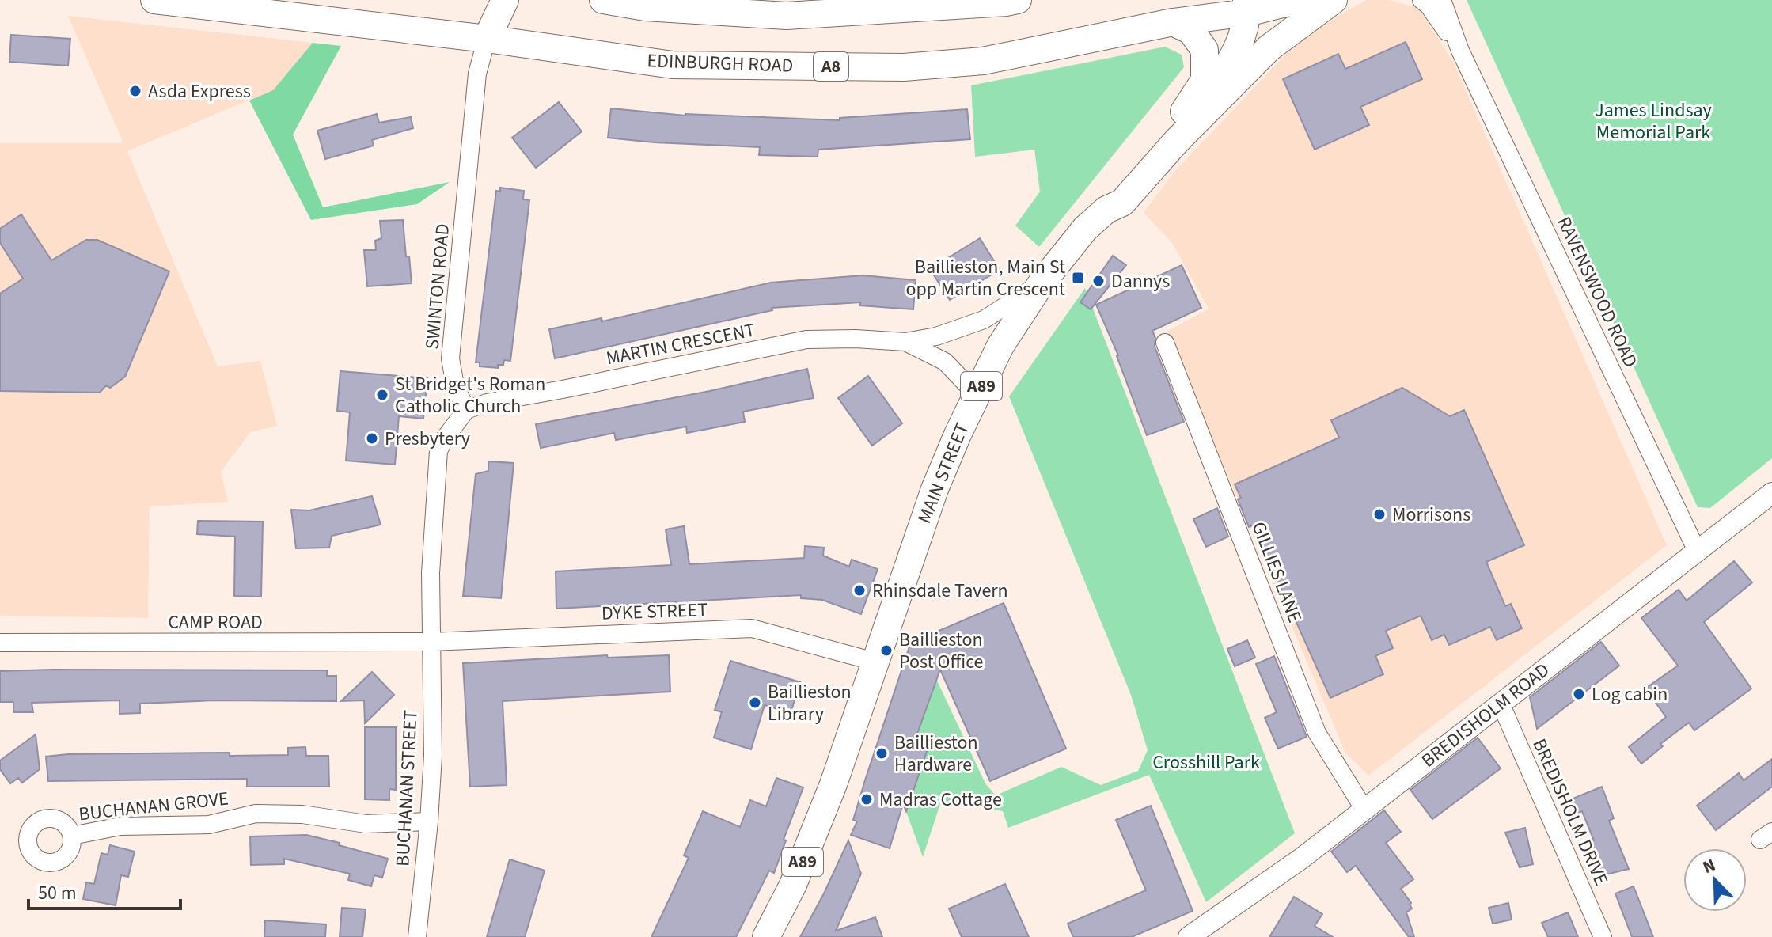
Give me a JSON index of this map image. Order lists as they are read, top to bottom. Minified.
{"streets":{"main road":["EDINBURGH ROAD","A8","A89","MAIN STREET"],"street":["SWINTON ROAD","RAVENSWOOD ROAD","MARTIN CRESCENT","GILLIES LANE","DYKE STREET","CAMP ROAD","BREDISHOLM ROAD","BUCHANAN STREET","BUCHANAN GROVE","BREDISHOLM DRIVE"]},"crossings":[["EDINBURGH ROAD","A8"],["EDINBURGH ROAD","SWINTON ROAD"],["EDINBURGH ROAD","A89"],["A8","A89"],["SWINTON ROAD","MARTIN CRESCENT"],["RAVENSWOOD ROAD","BREDISHOLM ROAD"],["MARTIN CRESCENT","MAIN STREET"],["A89","MAIN STREET"],["A89","DYKE STREET"],["MAIN STREET","DYKE STREET"],["GILLIES LANE","BREDISHOLM ROAD"],["DYKE STREET","CAMP ROAD"],["DYKE STREET","BUCHANAN STREET"],["CAMP ROAD","BUCHANAN STREET"],["BREDISHOLM ROAD","BREDISHOLM DRIVE"],["BUCHANAN STREET","BUCHANAN GROVE"]],"parks":["James Lindsay Memorial Park","Crosshill Park"],"places":{"other":["Asda Express","Dannys","St Bridget's Roman Catholic Church","Presbytery","Morrisons","Rhinsdale Tavern","Baillieston Post Office","Log cabin","Baillieston Library","Baillieston Hardware","Madras Cottage"],"transit":["Baillieston, Main St opp Martin Crescent"]},"scale_bar":"50 m","north":"top left"}
